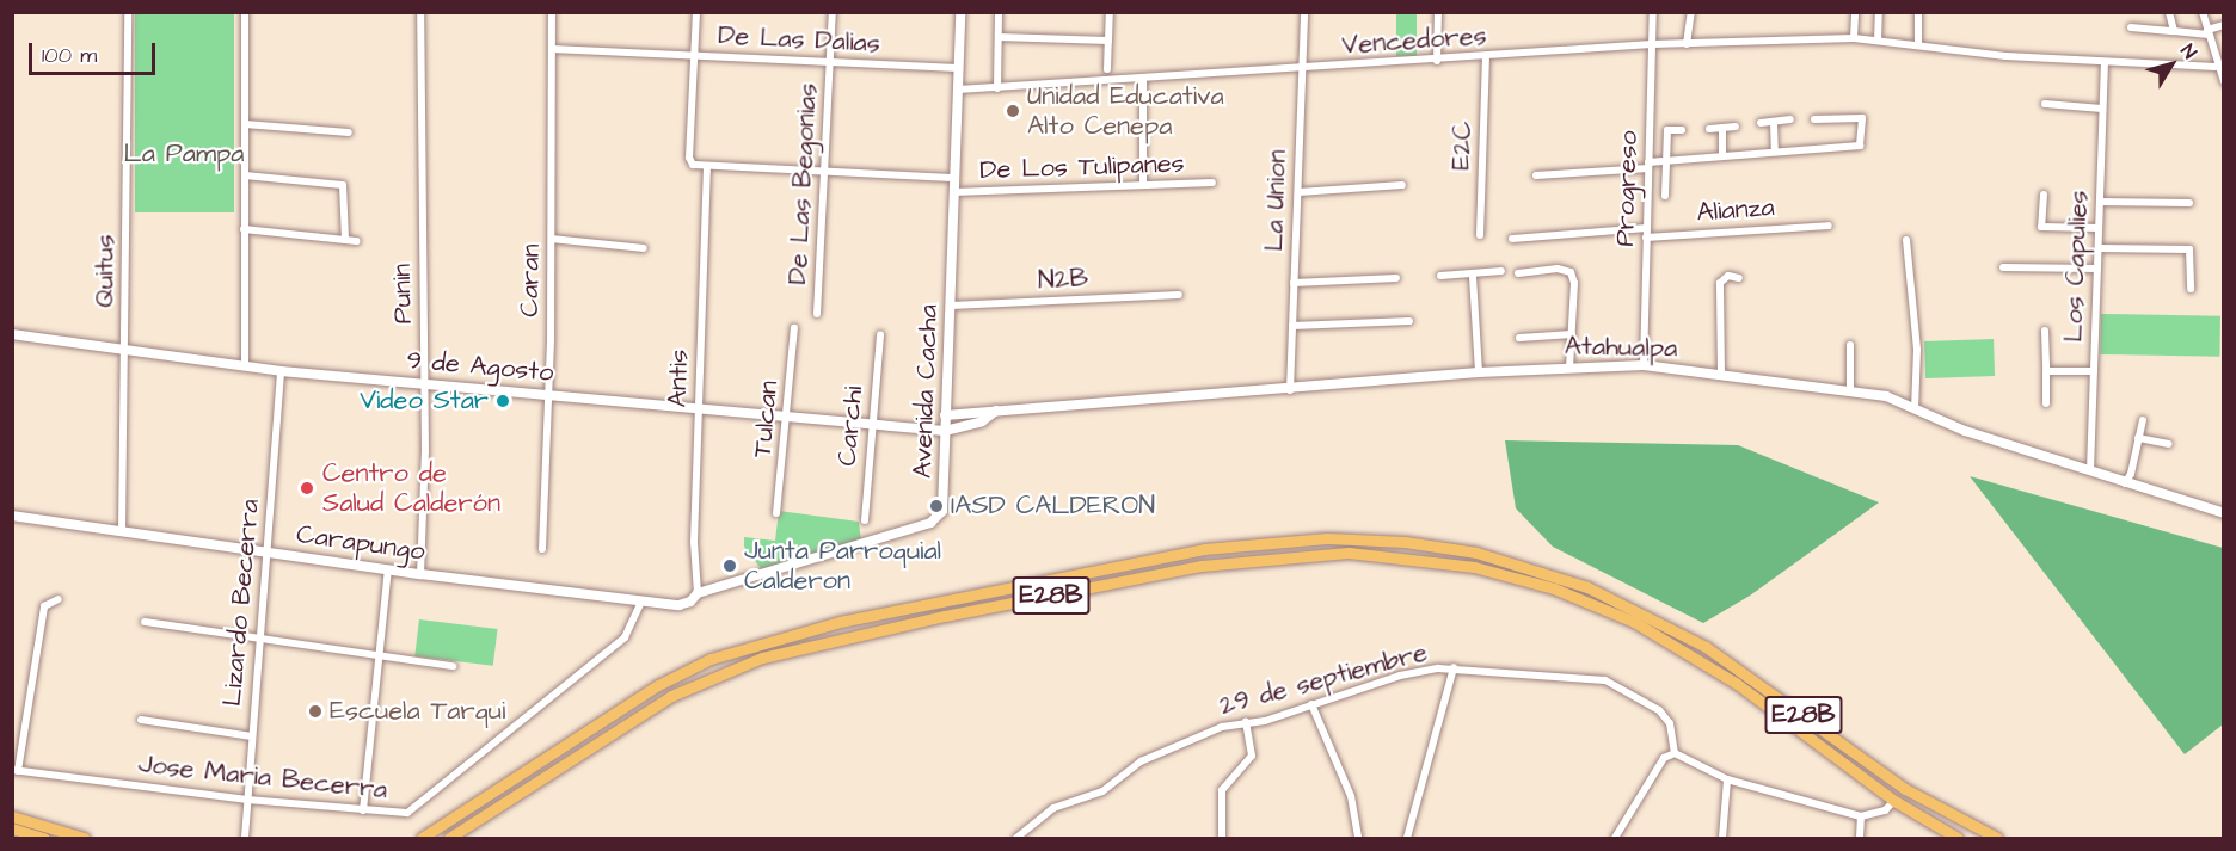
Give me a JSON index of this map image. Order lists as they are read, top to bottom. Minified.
{"streets":{"highway":["E28B"],"street":["De Las Dalias","Vencedores","E2C","De Los Tulipanes","De Las Begonias","Progreso","La Union","Alianza","Los Capulies","Quitus","N2B","Caran","Punin","Atahualpa","9 de Agosto","Antis","Avenida Cacha","Tulcan","Carchi","Carapungo","Lizardo Becerra","29 de septiembre","Jose Maria Becerra"]},"crossings":[["De Las Dalias","De Los Tulipanes"],["De Las Dalias","De Las Begonias"],["De Las Dalias","Caran"],["De Las Dalias","Avenida Cacha"],["Vencedores","E2C"],["Vencedores","Progreso"],["Vencedores","La Union"],["Vencedores","Los Capulies"],["Vencedores","Avenida Cacha"],["De Los Tulipanes","De Las Begonias"],["De Los Tulipanes","Antis"],["De Los Tulipanes","Avenida Cacha"],["Progreso","Alianza"],["Progreso","Atahualpa"],["La Union","Atahualpa"],["Los Capulies","Atahualpa"],["Quitus","9 de Agosto"],["Quitus","Carapungo"],["N2B","Avenida Cacha"],["Caran","9 de Agosto"],["Punin","9 de Agosto"],["Punin","Carapungo"],["Atahualpa","9 de Agosto"],["Atahualpa","Avenida Cacha"],["9 de Agosto","Antis"],["9 de Agosto","Avenida Cacha"],["9 de Agosto","Tulcan"],["9 de Agosto","Carchi"],["9 de Agosto","Lizardo Becerra"],["Antis","Avenida Cacha"],["Antis","Carapungo"],["Avenida Cacha","Carapungo"],["Carapungo","Lizardo Becerra"],["Carapungo","Jose Maria Becerra"],["Lizardo Becerra","Jose Maria Becerra"]],"parks":["La Pampa"],"places":["Unidad Educativa Alto Cenepa","Video Star","Centro de Salud Calderón","IASD CALDERON","Junta Parroquial Calderon","Escuela Tarqui"],"scale_bar":"100 m","north":"top right"}
